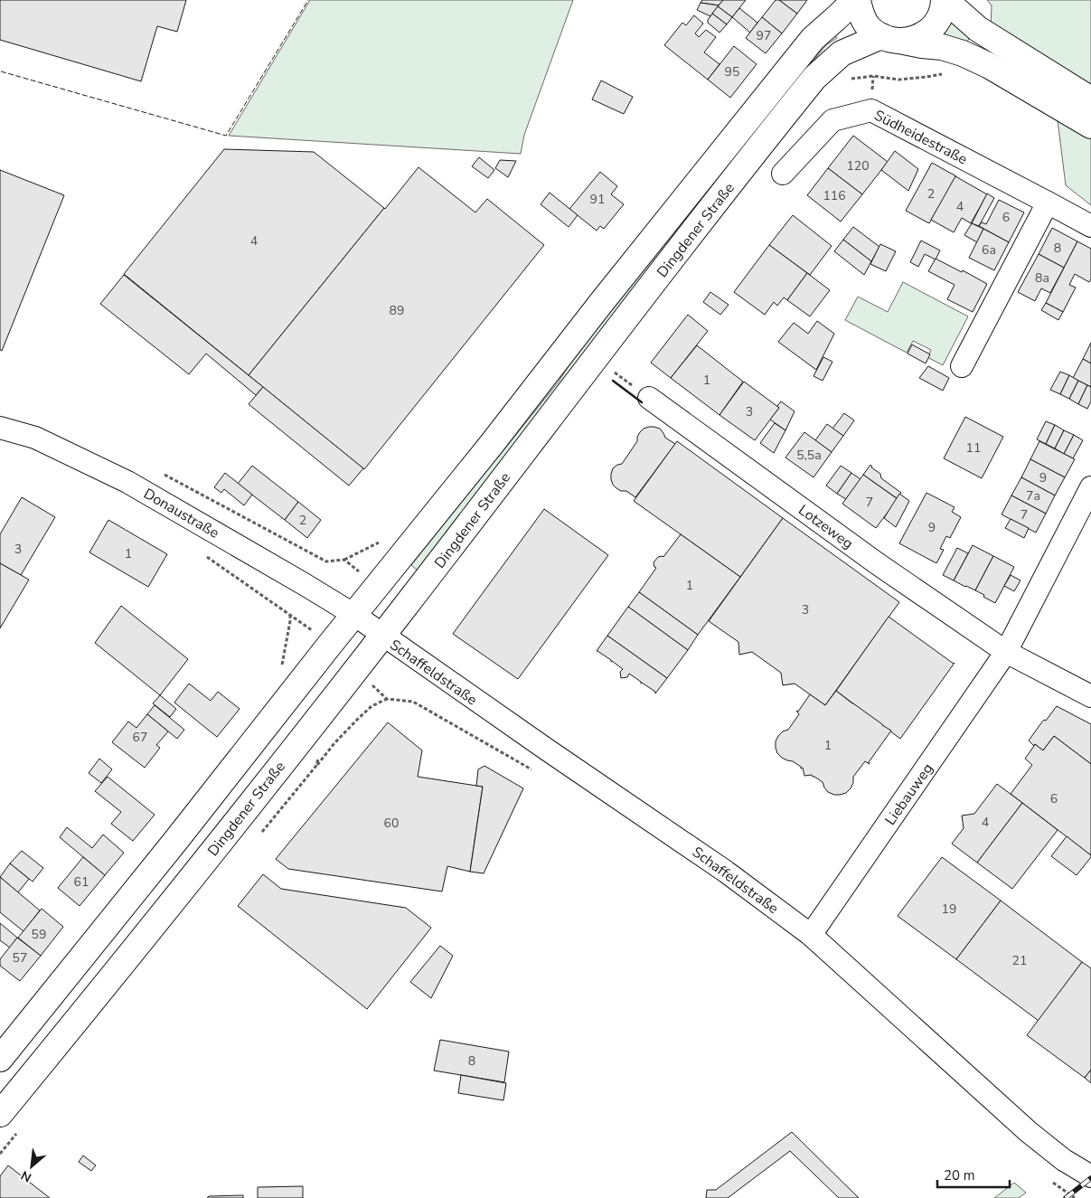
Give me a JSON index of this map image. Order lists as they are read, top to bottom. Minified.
{"streets":{"main road":["Dingdener Straße"],"street":["Südheidestraße","Donaustraße","Lotzeweg","Schaffeldstraße","Liebauweg"]},"crossings":[["Dingdener Straße","Donaustraße"],["Dingdener Straße","Schaffeldstraße"],["Donaustraße","Schaffeldstraße"],["Lotzeweg","Liebauweg"],["Schaffeldstraße","Liebauweg"]],"house_numbers":["97","95","120","2","116","91","4","6","4","8","6a","8a","89","1","3","11","5,5a","9","7a","7","7","2","9","3","1","1","3","67","1","6","4","60","61","19","59","57","21","8"],"scale_bar":"20 m","north":"bottom left"}
